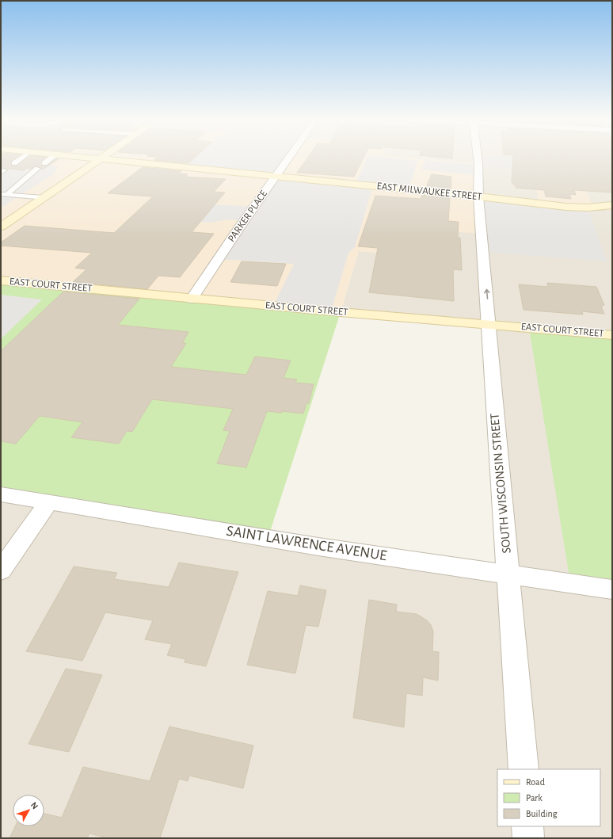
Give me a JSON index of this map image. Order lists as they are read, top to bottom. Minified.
{"streets":{"main road":["EAST MILWAUKEE STREET","EAST COURT STREET"],"street":["PARKER PLACE","SOUTH WISCONSIN STREET","SAINT LAWRENCE AVENUE"]},"crossings":[["EAST MILWAUKEE STREET","PARKER PLACE"],["EAST MILWAUKEE STREET","SOUTH WISCONSIN STREET"],["PARKER PLACE","EAST COURT STREET"],["EAST COURT STREET","SOUTH WISCONSIN STREET"],["SOUTH WISCONSIN STREET","SAINT LAWRENCE AVENUE"]],"legend":["Road","Park","Building"],"north":"top right"}
